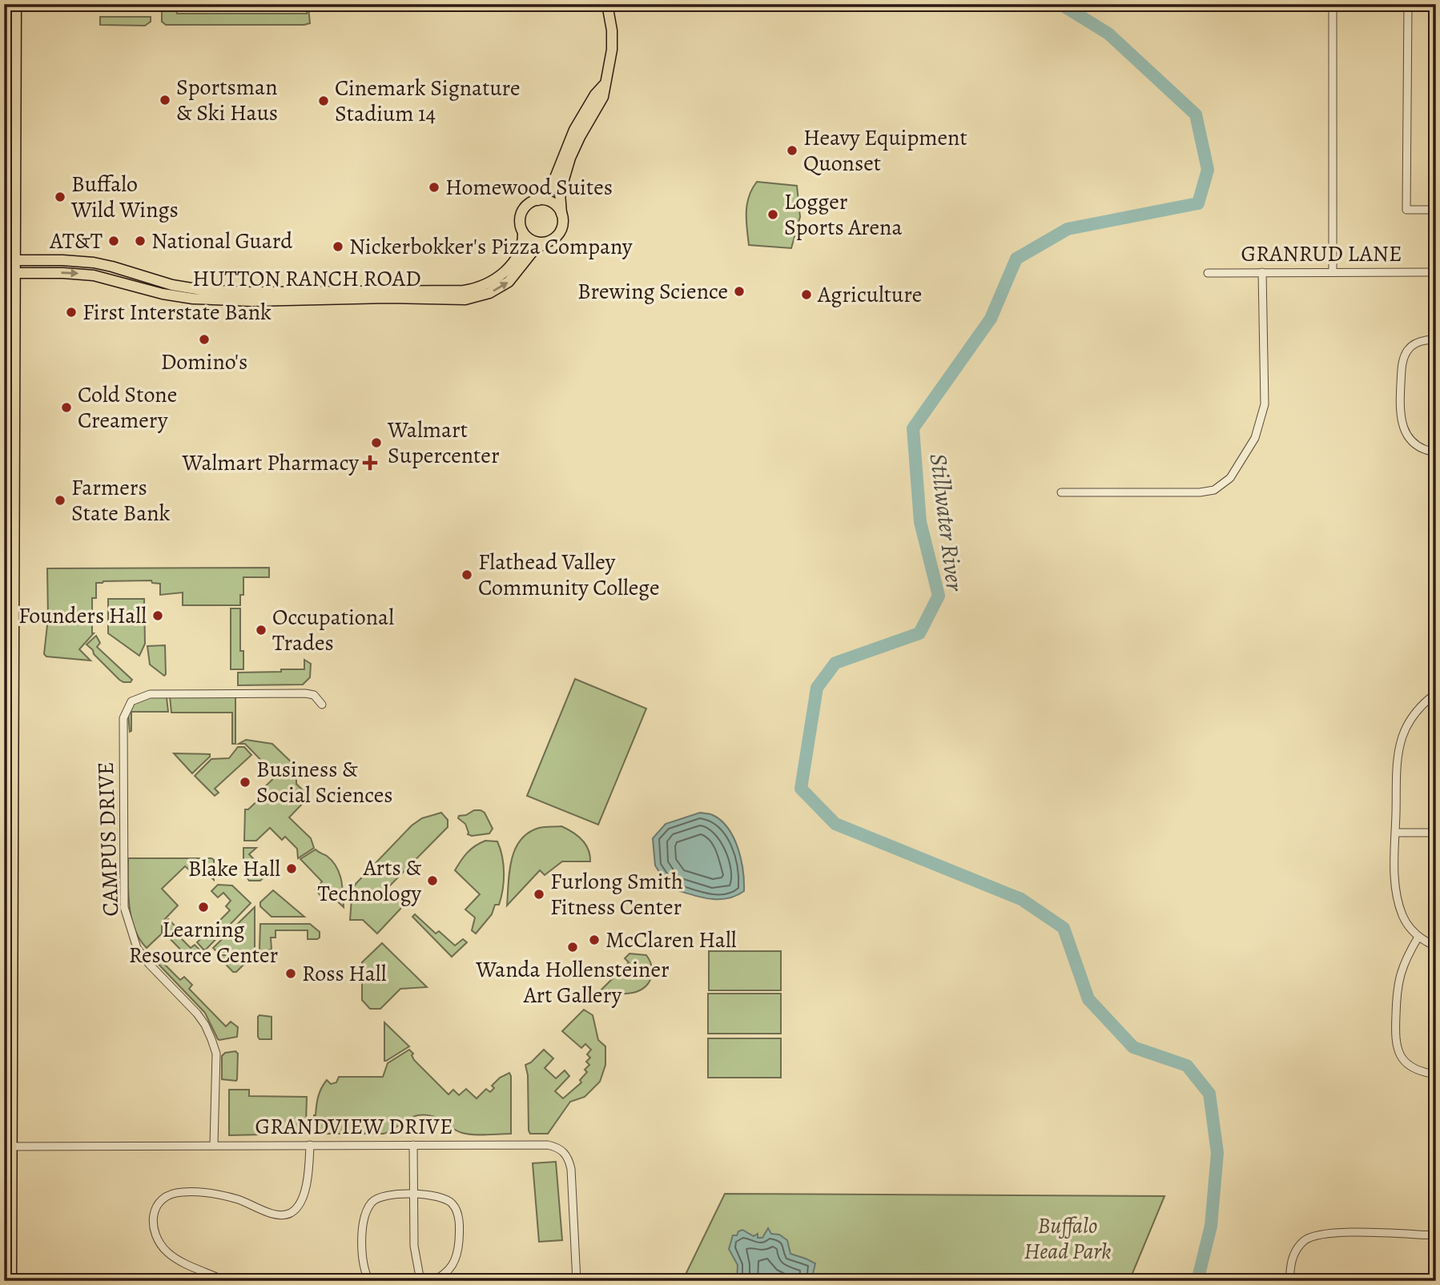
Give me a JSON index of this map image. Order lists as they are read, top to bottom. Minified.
{"streets":{"main road":["HUTTON RANCH ROAD"],"street":["GRANRUD LANE","CAMPUS DRIVE","GRANDVIEW DRIVE"]},"crossings":[["CAMPUS DRIVE","GRANDVIEW DRIVE"]],"water":["Stillwater River"],"parks":["Buffalo Head Park"],"places":{"other":["Sportsman & Ski Haus","Cinemark Signature Stadium 14","Heavy Equipment Quonset","Homewood Suites","Buffalo Wild Wings","Logger Sports Arena","AT&T","National Guard","Nickerbokker's Pizza Company","Brewing Science","Agriculture","First Interstate Bank","Domino's","Cold Stone Creamery","Walmart Supercenter","Farmers State Bank","Flathead Valley Community College","Founders Hall","Occupational Trades","Business & Social Sciences","Blake Hall","Arts & Technology","Furlong Smith Fitness Center","Learning Resource Center","McClaren Hall","Wanda Hollensteiner Art Gallery","Ross Hall"],"health":["Walmart Pharmacy"]}}
